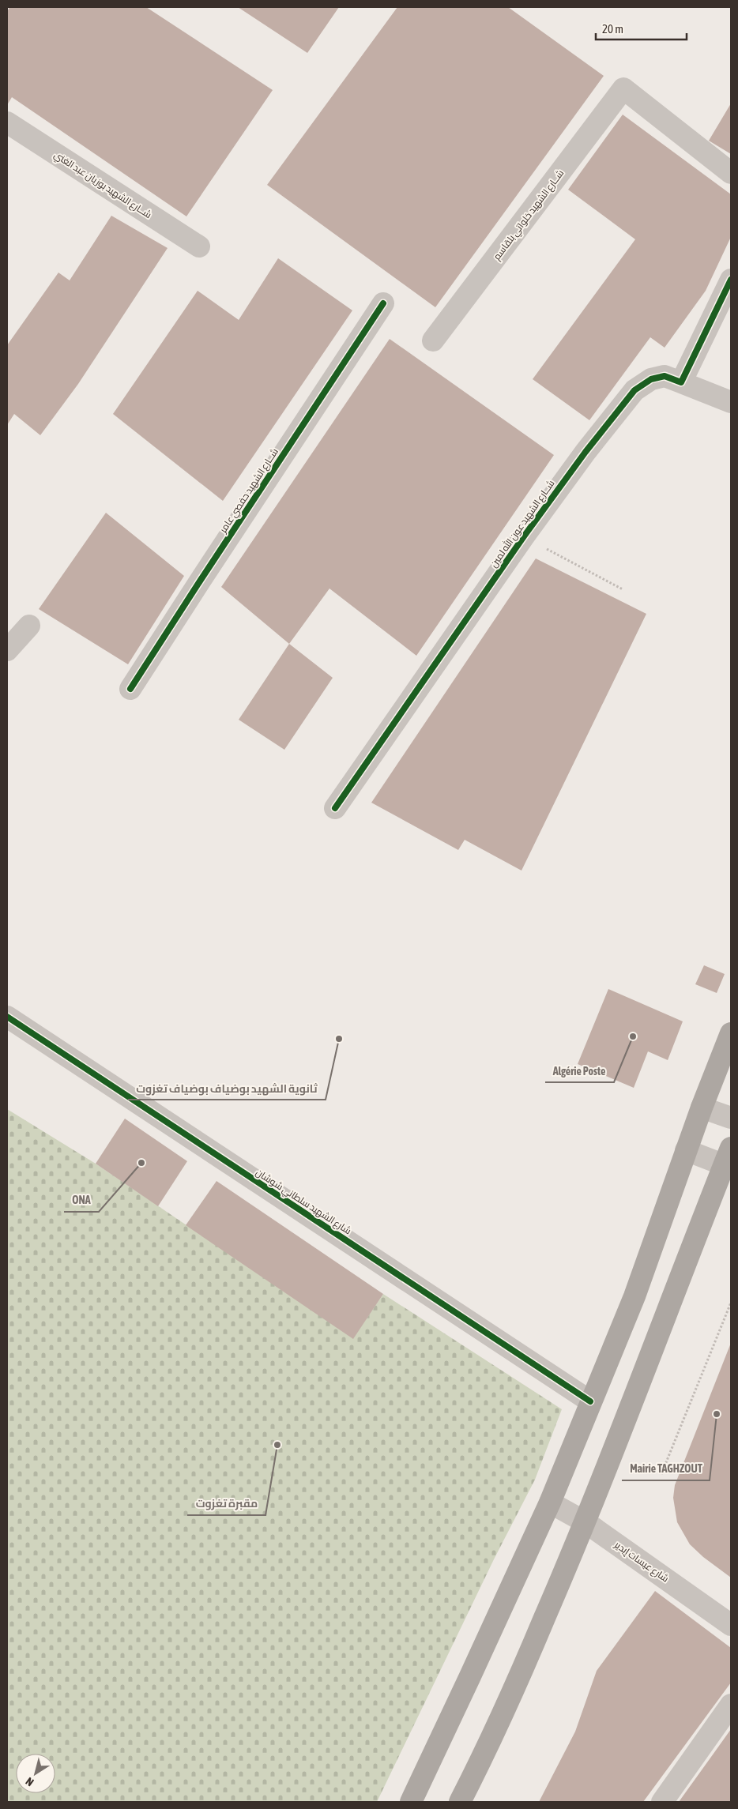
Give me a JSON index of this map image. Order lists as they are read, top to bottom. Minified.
{"streets":{"street":["شــارع الشهيد بوزيان عبد الغني","شــارع الشهيد خلواتي بلقاسم","شــارع الشهيد حفصي عامر","شــارع الشهيد عون الله لمين","شارع الشهيد سلطاني شوشان","شارع عيسات إيدير"]},"places":["Algérie Poste","ثانوية الشهيد بوضياف بوضياف تغزوت","ONA","Mairie TAGHZOUT","مقبرة تغزوت"],"scale_bar":"20 m","north":"bottom left"}
